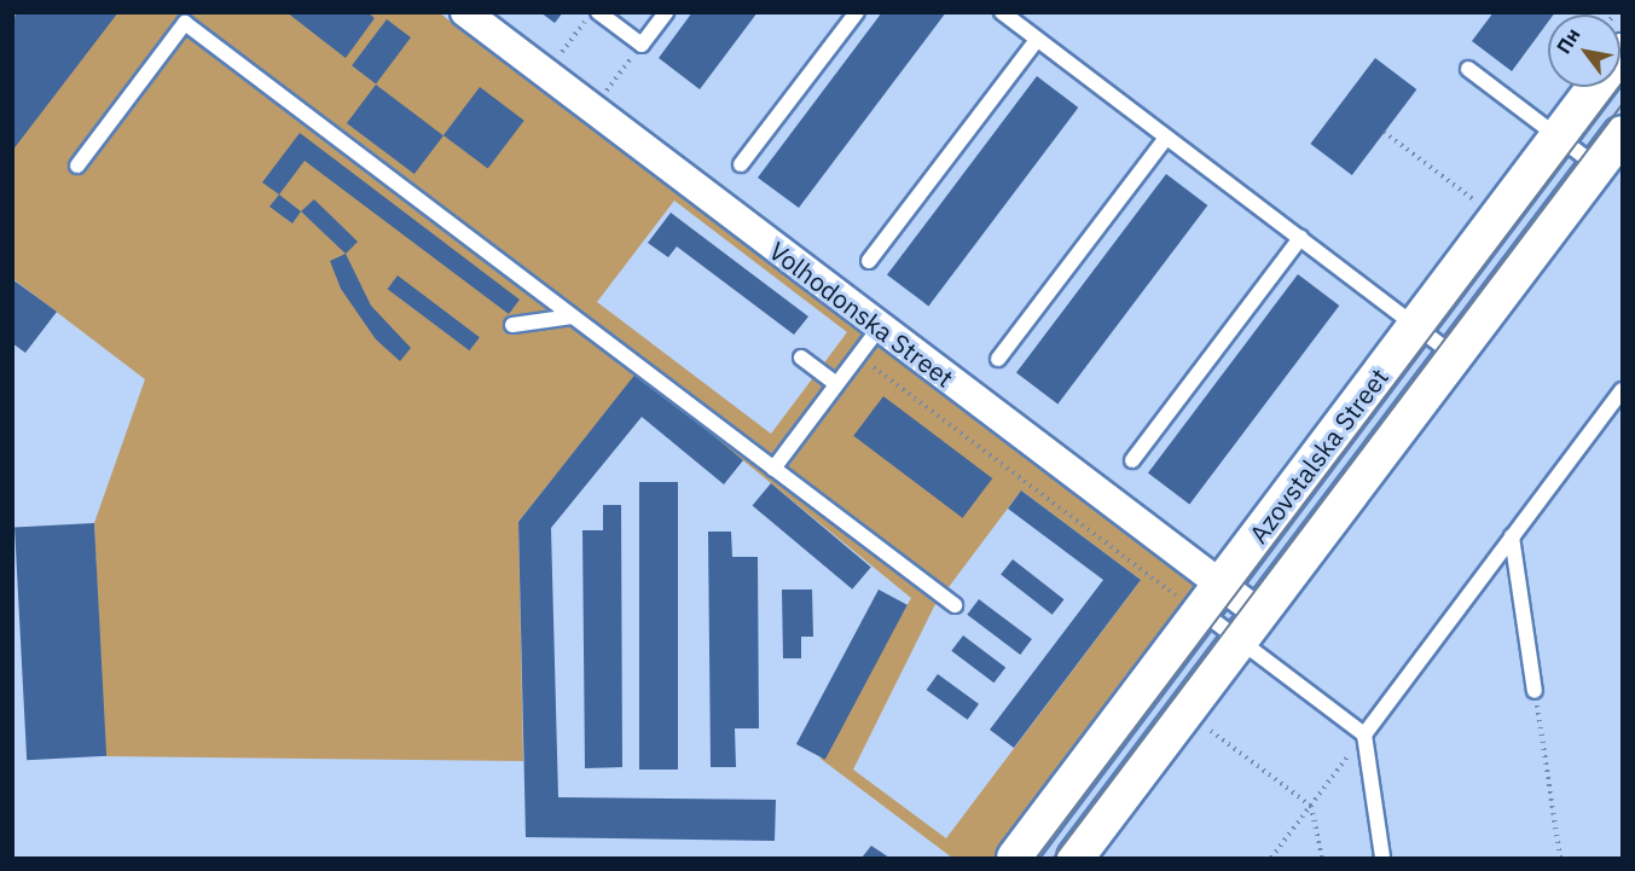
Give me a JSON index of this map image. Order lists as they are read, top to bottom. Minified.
{"streets":{"street":["Volhodonska Street","Azovstalska Street"]},"crossings":[["Volhodonska Street","Azovstalska Street"]],"north":"top left"}
